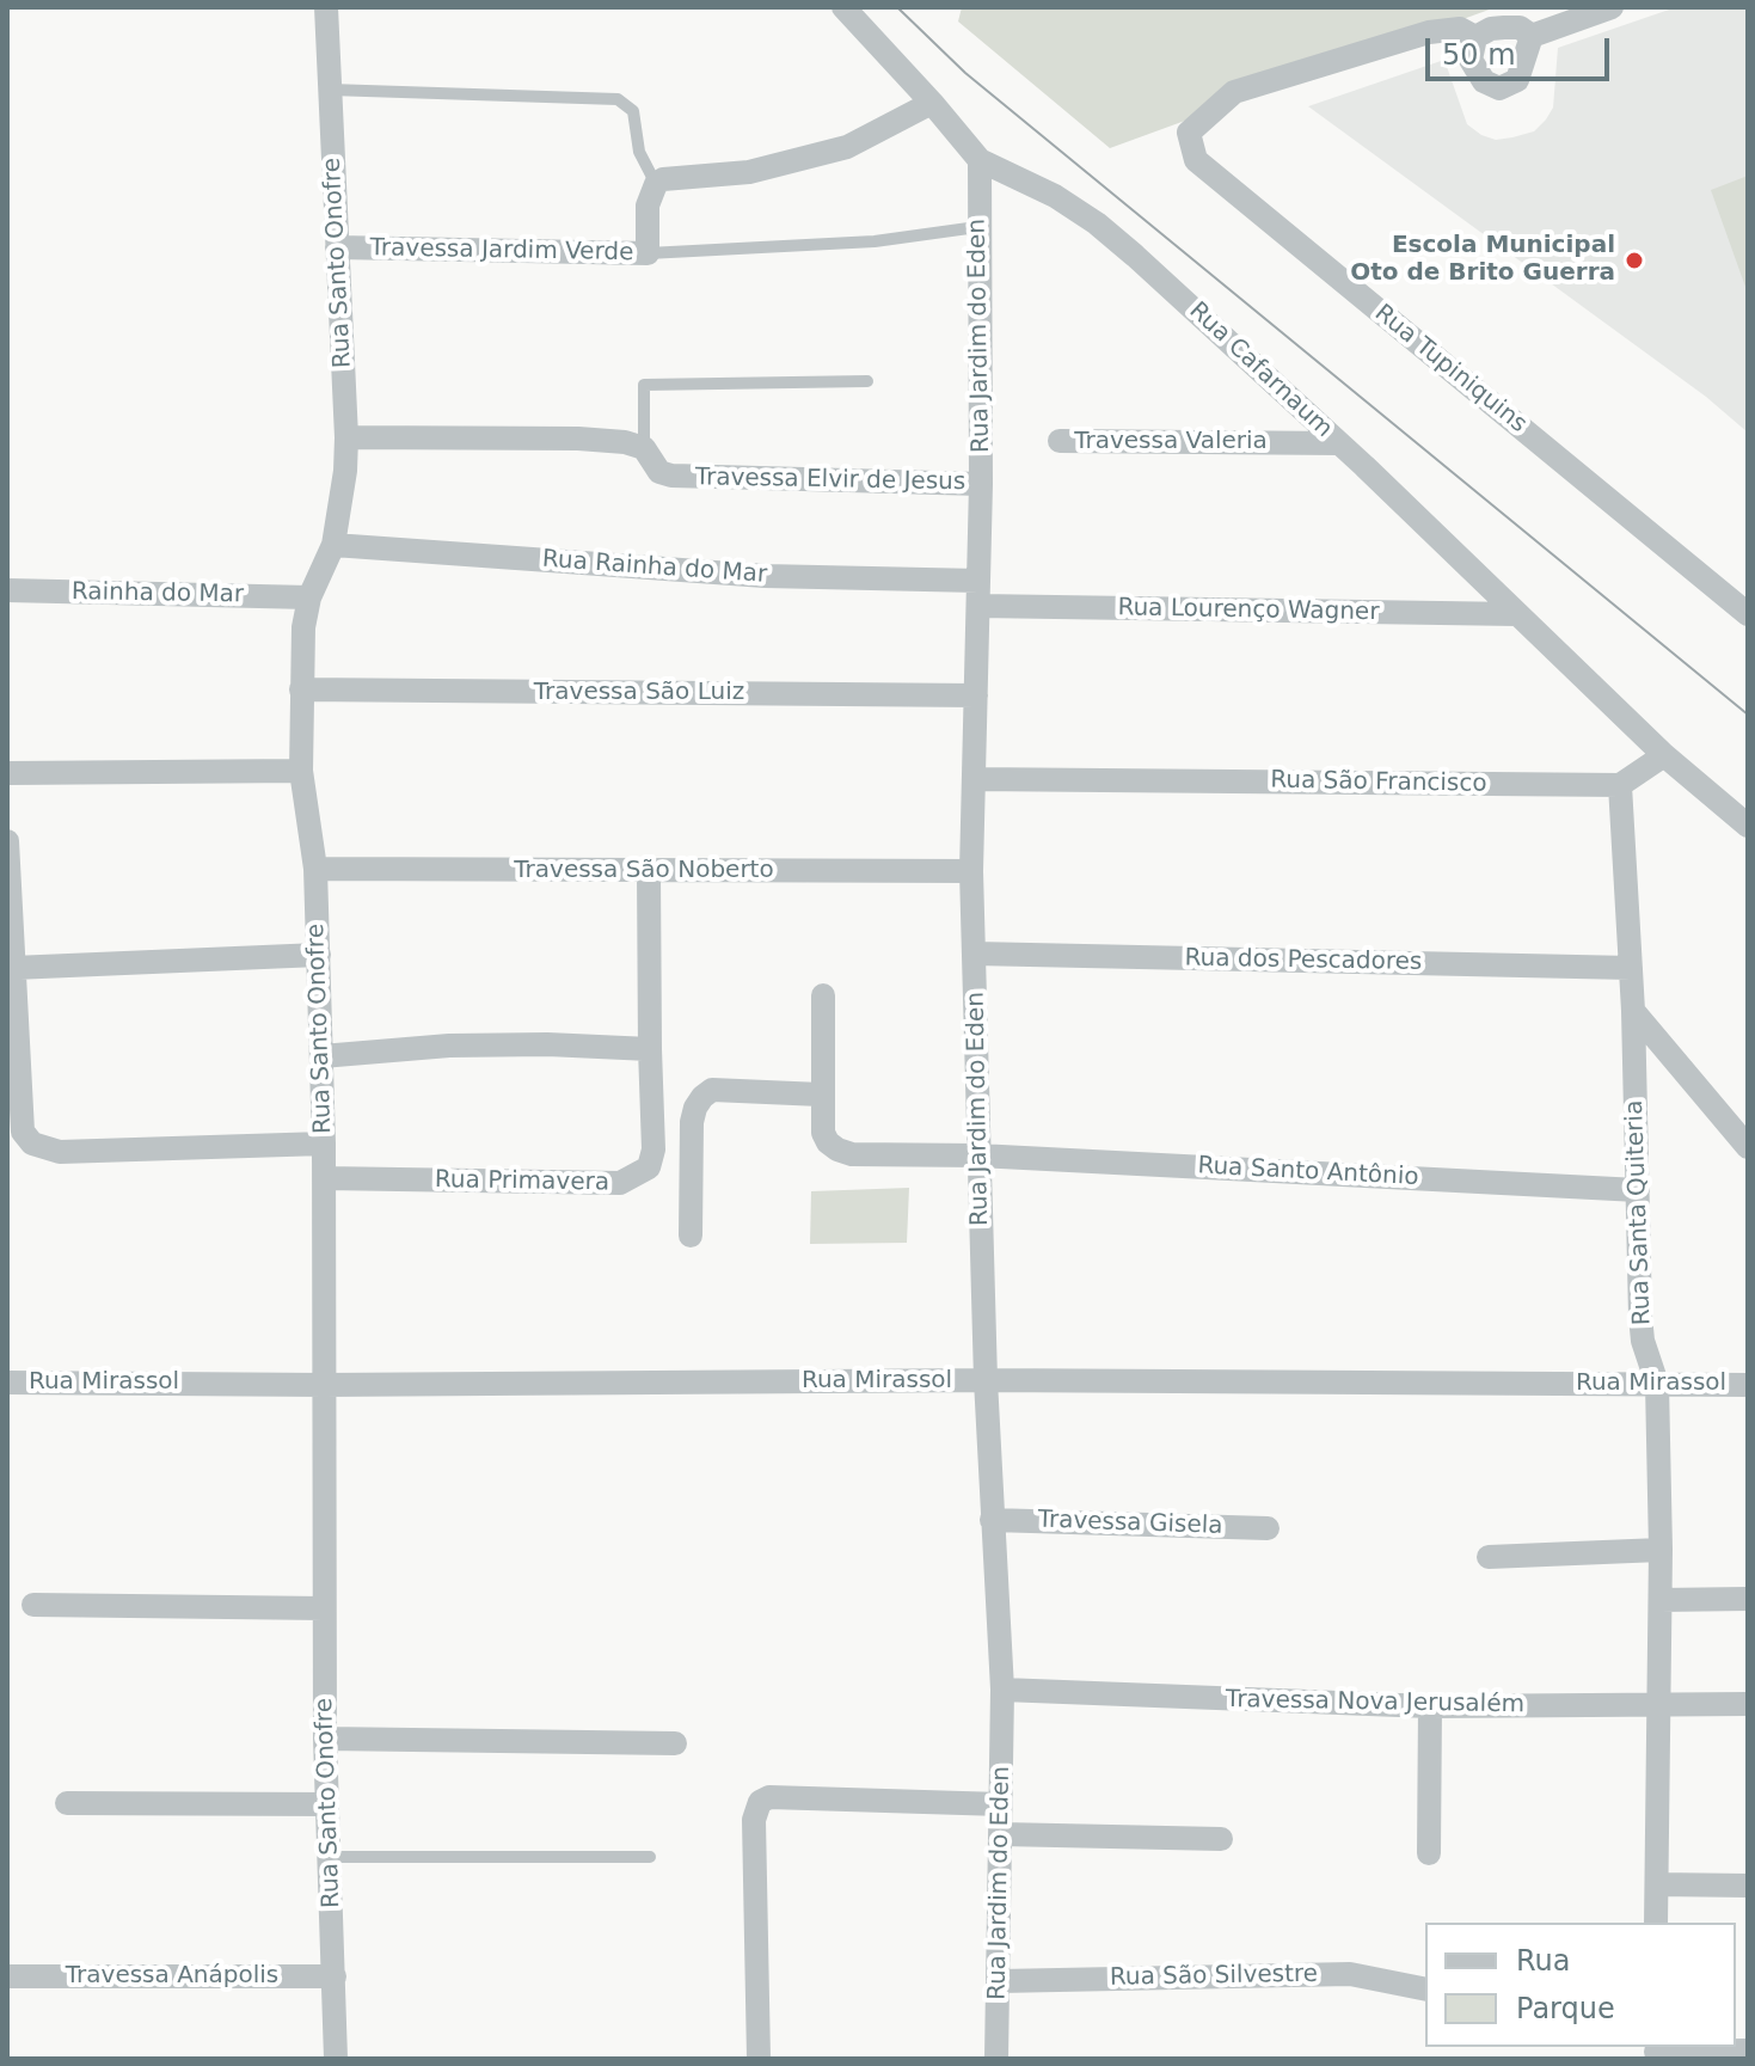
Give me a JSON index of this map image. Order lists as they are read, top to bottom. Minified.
{"streets":{"street":["Travessa Jardim Verde","Rua Santo Onofre","Rua Jardim do Eden","Rua Tupiniquins","Rua Cafarnaum","Travessa Valeria","Travessa Elvir de Jesus","Rua Rainha do Mar","Rainha do Mar","Rua Lourenço Wagner","Travessa São Luiz","Rua São Francisco","Travessa São Noberto","Rua dos Pescadores","Rua Santo Antônio","Rua Primavera","Rua Santa Quiteria","Rua Mirassol","Travessa Gisela","Travessa Nova Jerusalém","Travessa Anápolis","Rua São Silvestre"]},"crossings":[["Travessa Jardim Verde","Rua Santo Onofre"],["Rua Santo Onofre","Travessa Elvir de Jesus"],["Rua Santo Onofre","Rua Rainha do Mar"],["Rua Santo Onofre","Rainha do Mar"],["Rua Santo Onofre","Travessa São Luiz"],["Rua Santo Onofre","Travessa São Noberto"],["Rua Santo Onofre","Rua Primavera"],["Rua Santo Onofre","Rua Mirassol"],["Rua Santo Onofre","Travessa Anápolis"],["Rua Jardim do Eden","Rua Cafarnaum"],["Rua Jardim do Eden","Travessa Elvir de Jesus"],["Rua Jardim do Eden","Rua Rainha do Mar"],["Rua Jardim do Eden","Rua Lourenço Wagner"],["Rua Jardim do Eden","Travessa São Luiz"],["Rua Jardim do Eden","Rua São Francisco"],["Rua Jardim do Eden","Travessa São Noberto"],["Rua Jardim do Eden","Rua dos Pescadores"],["Rua Jardim do Eden","Rua Santo Antônio"],["Rua Jardim do Eden","Rua Mirassol"],["Rua Jardim do Eden","Travessa Gisela"],["Rua Jardim do Eden","Travessa Nova Jerusalém"],["Rua Jardim do Eden","Rua São Silvestre"],["Rua Cafarnaum","Travessa Valeria"],["Rua Cafarnaum","Rua Lourenço Wagner"],["Rua Rainha do Mar","Rua Lourenço Wagner"],["Rua São Francisco","Rua Santa Quiteria"],["Travessa São Noberto","Rua Primavera"],["Rua dos Pescadores","Rua Santa Quiteria"],["Rua Santo Antônio","Rua Santa Quiteria"],["Rua Santa Quiteria","Rua Mirassol"],["Rua Santa Quiteria","Travessa Nova Jerusalém"]],"places":["Escola Municipal Oto de Brito Guerra"],"legend":["Rua","Parque"],"scale_bar":"50 m"}
